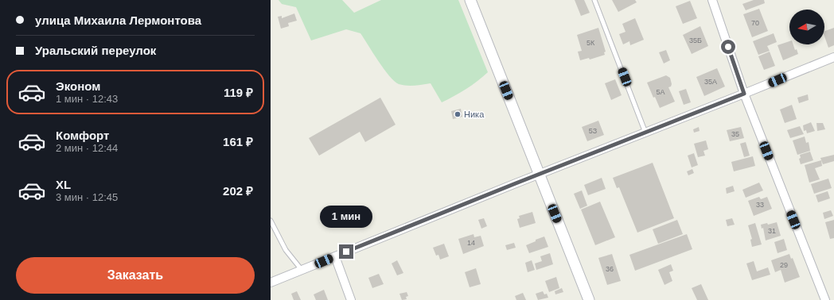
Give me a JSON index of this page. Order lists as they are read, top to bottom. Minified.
{"places":["Ника"],"house_numbers":["70","35Б","5К","35А","5А","5З","35","33","31","14","29","36"],"north":"left","page":{"banner":["улица Михаила Лермонтова","Уральский переулок"],"list":[{"name":"Эконом","note":"1 мин · 12:43","value":"119 ₽"},{"name":"Комфорт","note":"2 мин · 12:44","value":"161 ₽"},{"name":"XL","note":"3 мин · 12:45","value":"202 ₽"}],"bubble":"1 мин","buttons":"Заказать"}}
